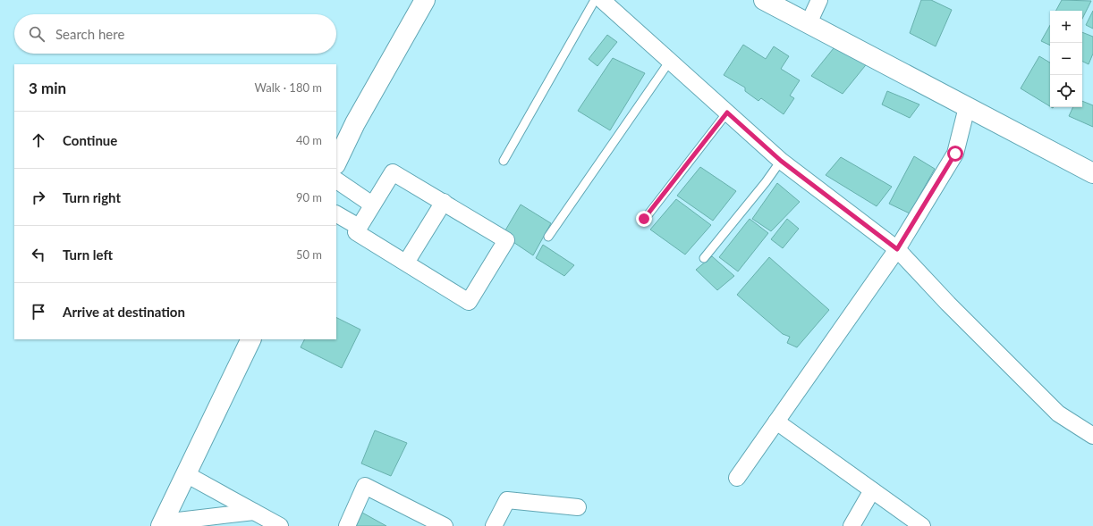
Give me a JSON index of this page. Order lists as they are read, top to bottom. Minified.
{"page":{"map_buttons":["+","−"],"search":"Search here","heading":["3 min","Walk · 180 m"],"list":[["Continue","40 m"],["Turn right","90 m"],["Turn left","50 m"],"Arrive at destination"]}}
